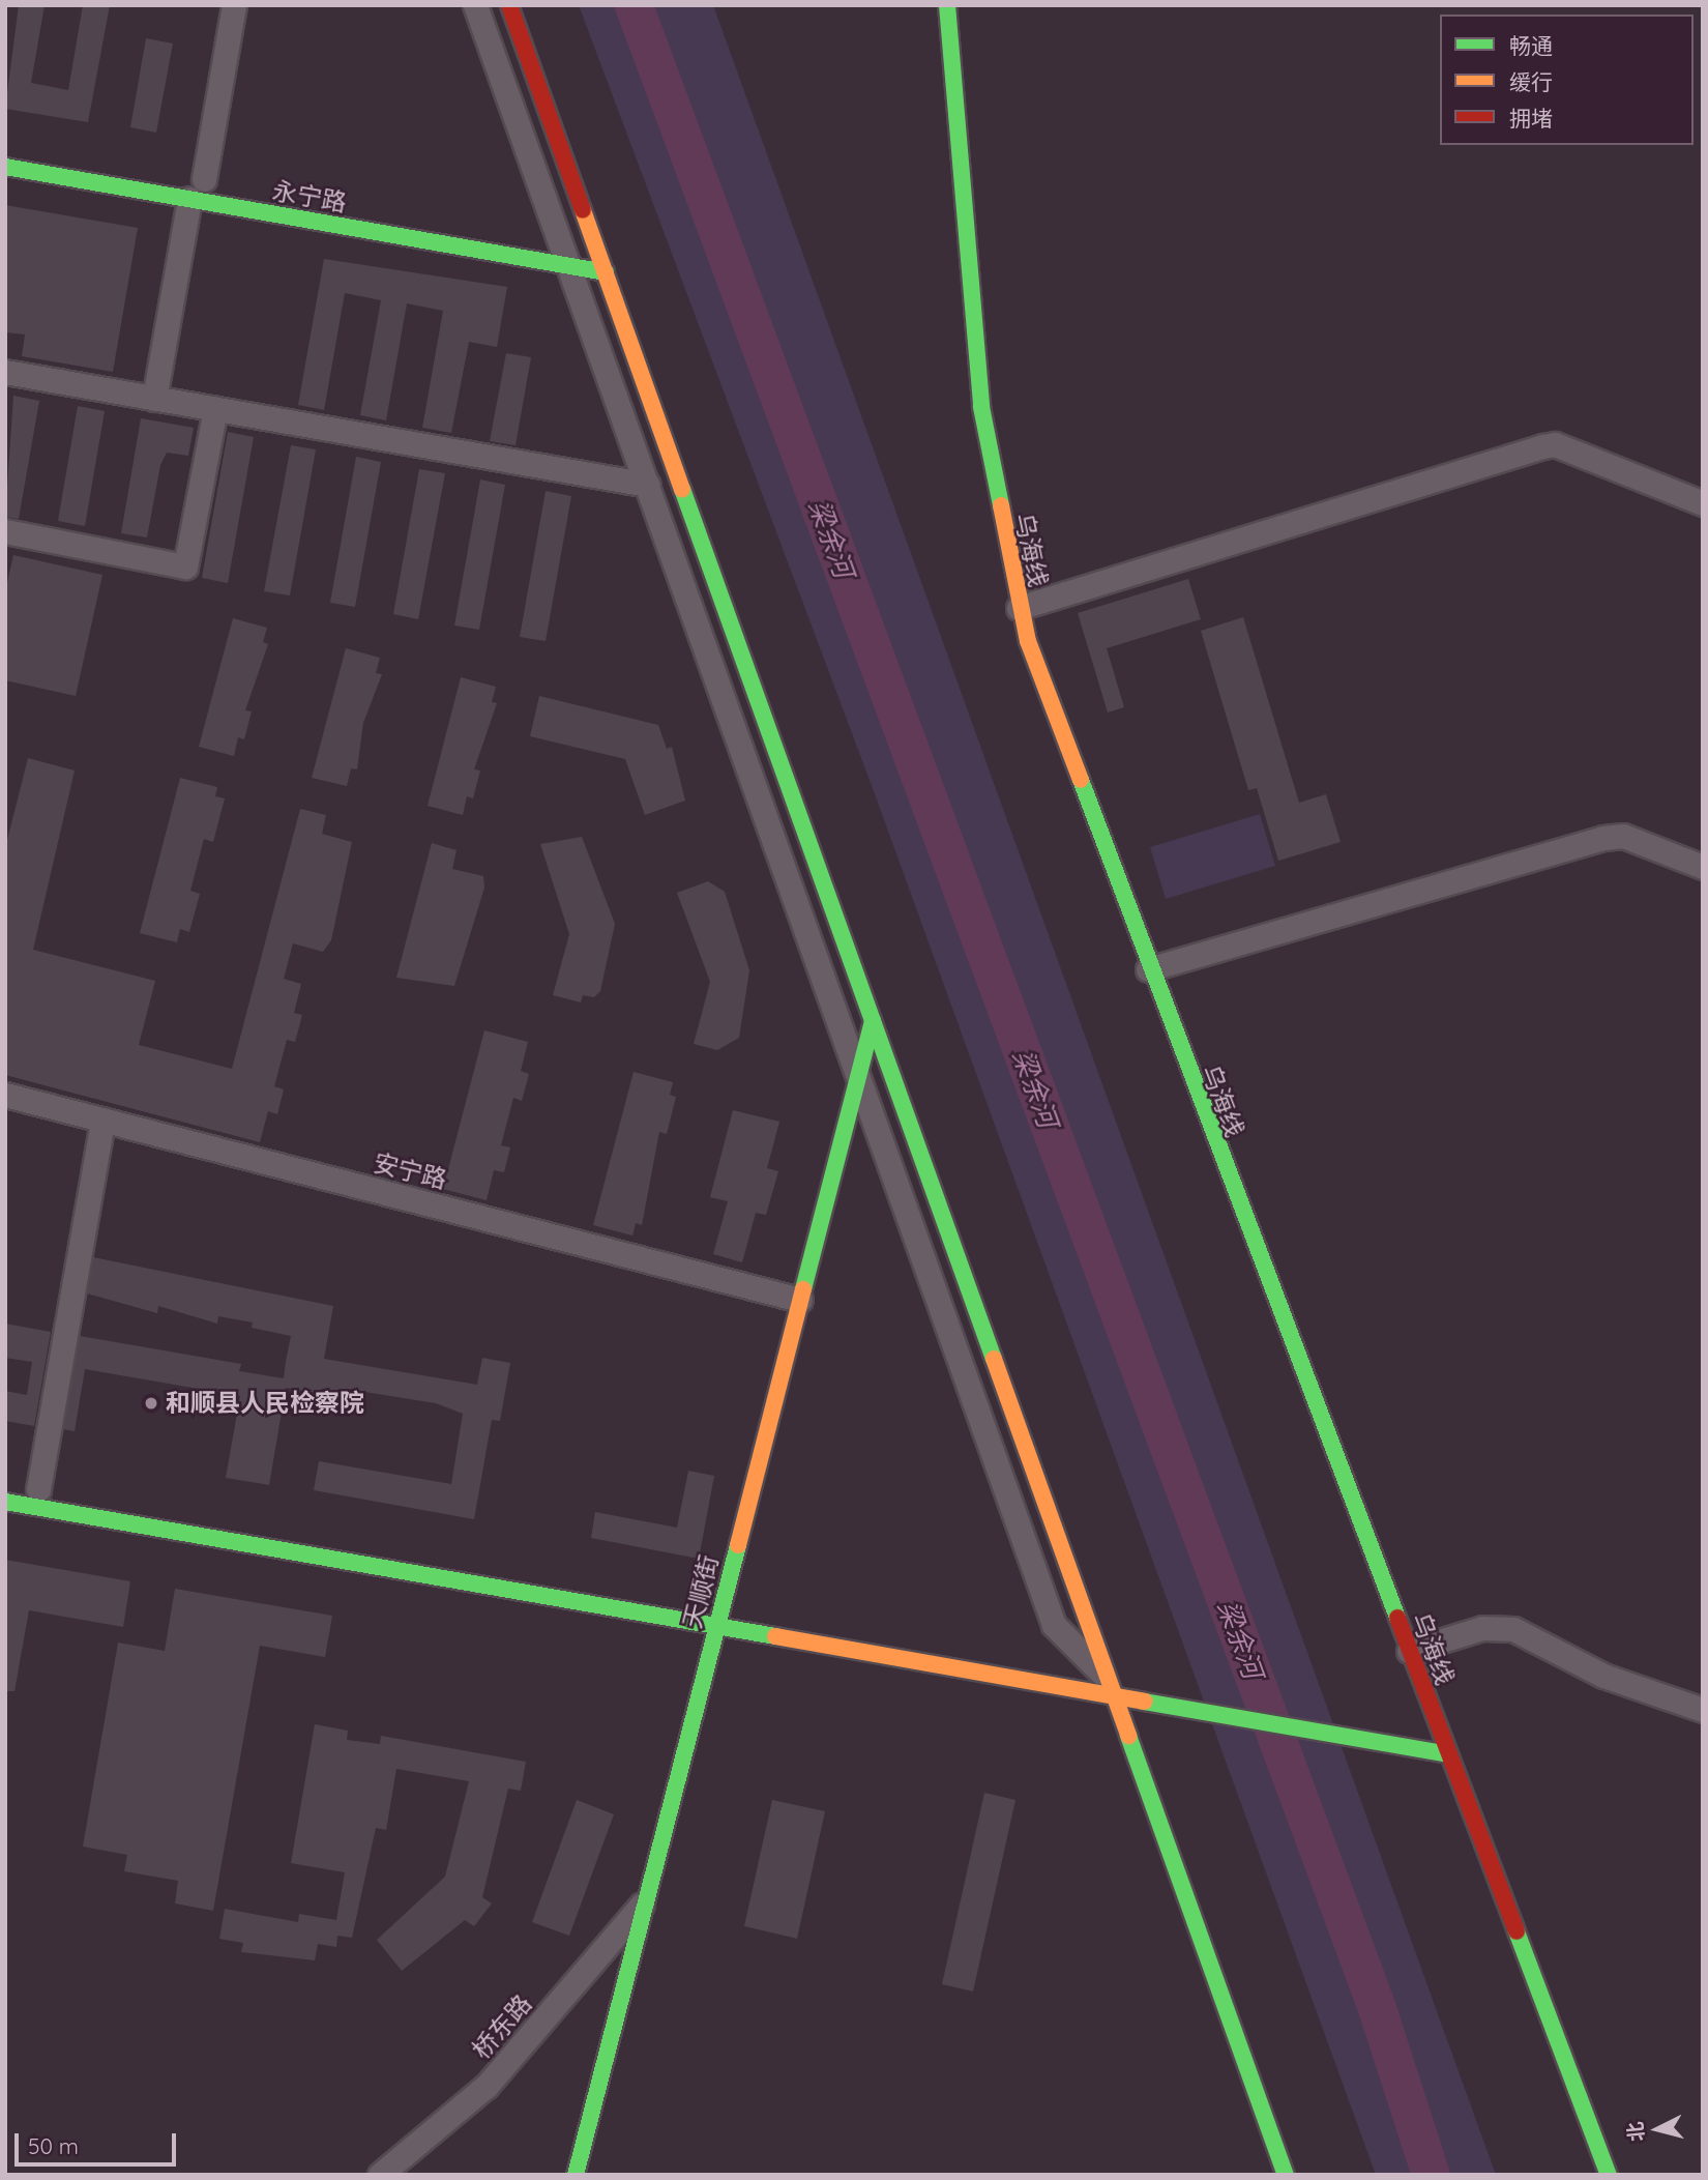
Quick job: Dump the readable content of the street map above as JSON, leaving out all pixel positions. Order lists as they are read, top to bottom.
{
  "streets": {
    "main road": ["永宁路", "乌海线", "天顺街"],
    "street": ["安宁路", "桥东路"]
  },
  "crossings": [
    ["安宁路", "天顺街"],
    ["天顺街", "桥东路"]
  ],
  "water": ["梁余河"],
  "places": ["和顺县人民检察院"],
  "legend": ["畅通", "缓行", "拥堵"],
  "scale_bar": "50 m",
  "north": "left"
}
